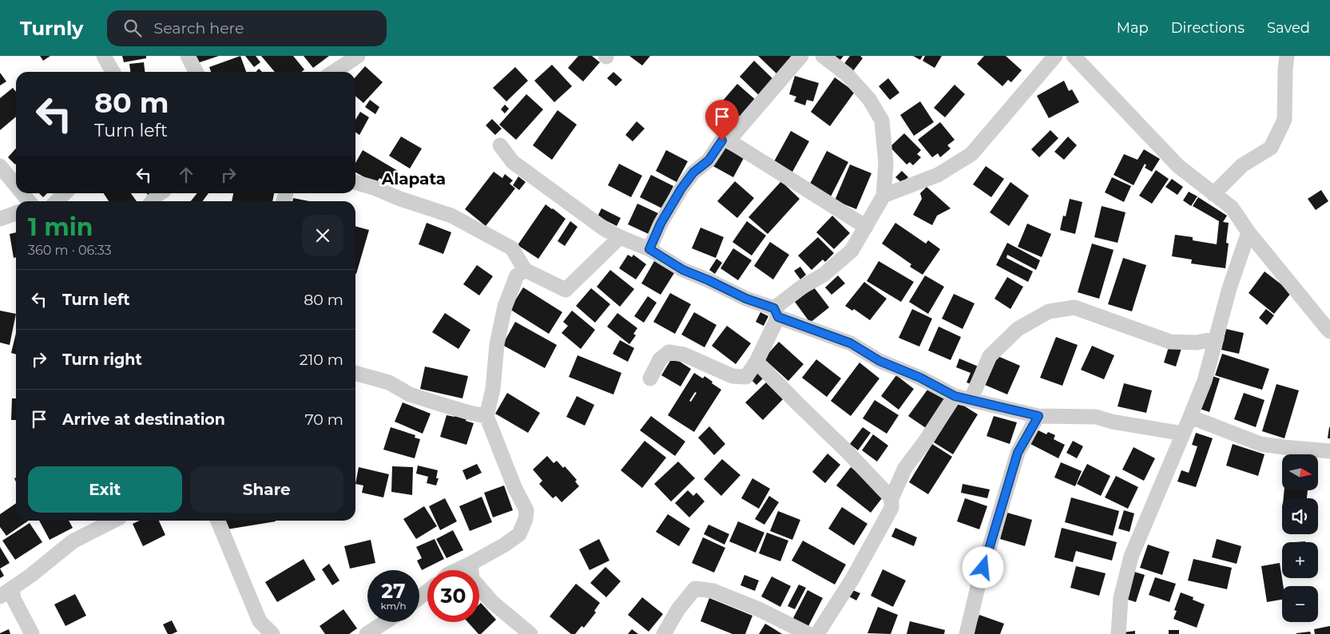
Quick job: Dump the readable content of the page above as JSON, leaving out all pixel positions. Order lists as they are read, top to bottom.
{
  "districts": ["Alapata"],
  "north": "right",
  "page": {
    "header": "Turnly",
    "search": "Search here",
    "nav": ["Map", "Directions", "Saved"],
    "turn": ["80 m", "Turn left"],
    "heading": ["1 min", "360 m · 06:33"],
    "list": [
      {
        "name": "Turn left",
        "value": "80 m"
      },
      {
        "name": "Turn right",
        "value": "210 m"
      },
      {
        "name": "Arrive at destination",
        "value": "70 m"
      }
    ],
    "map_buttons": ["+", "−"],
    "buttons": ["Exit", "Share"],
    "speed": "27 km/h",
    "limit": "30"
  }
}
